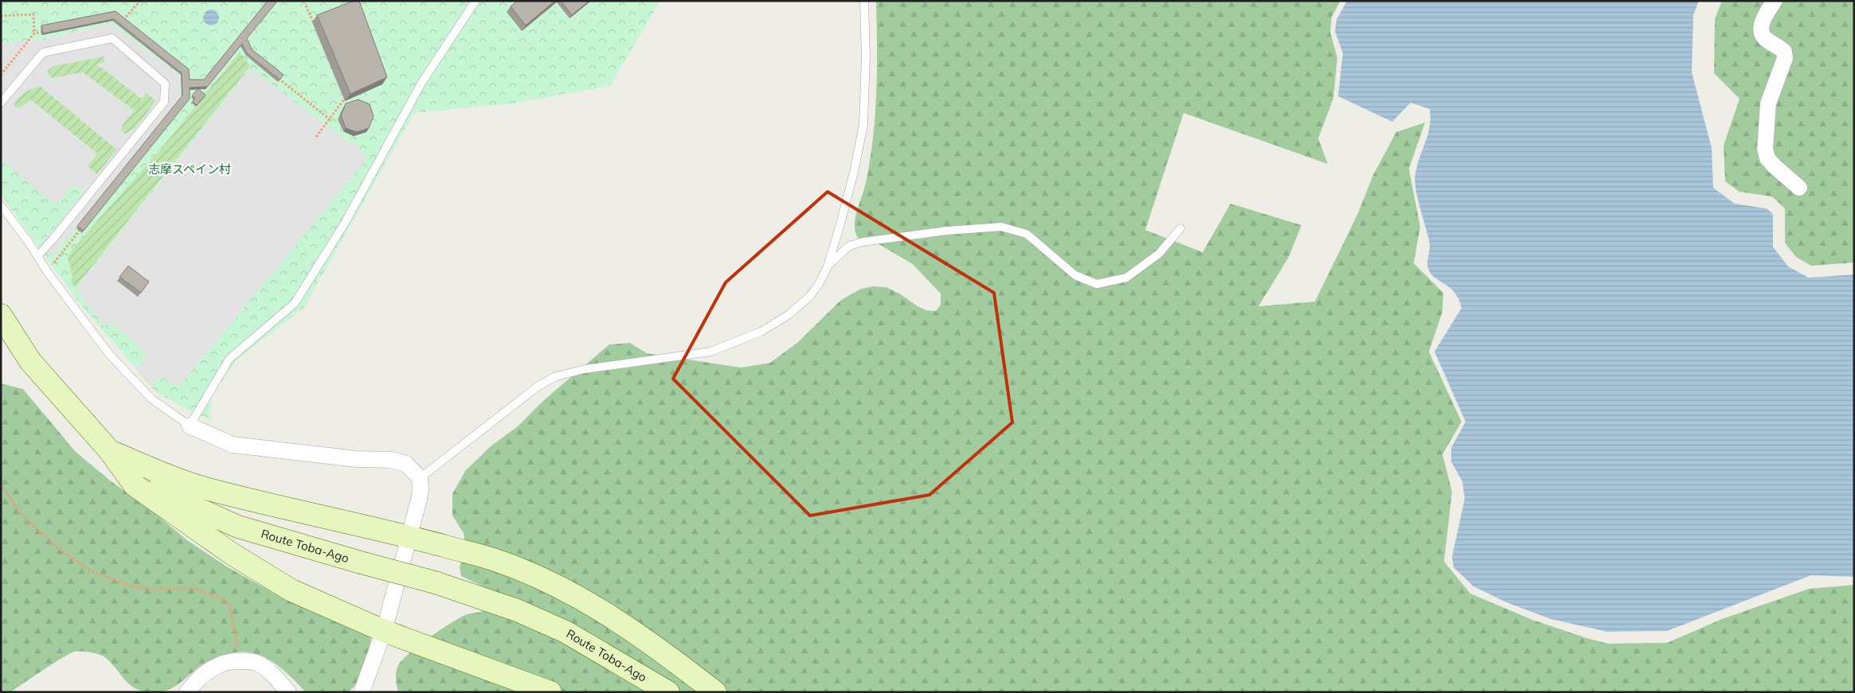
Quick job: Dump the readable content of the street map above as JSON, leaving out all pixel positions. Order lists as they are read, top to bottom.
{
  "streets": {
    "main road": ["Route Toba-Ago"]
  },
  "parks": ["志摩スペイン村"]
}
